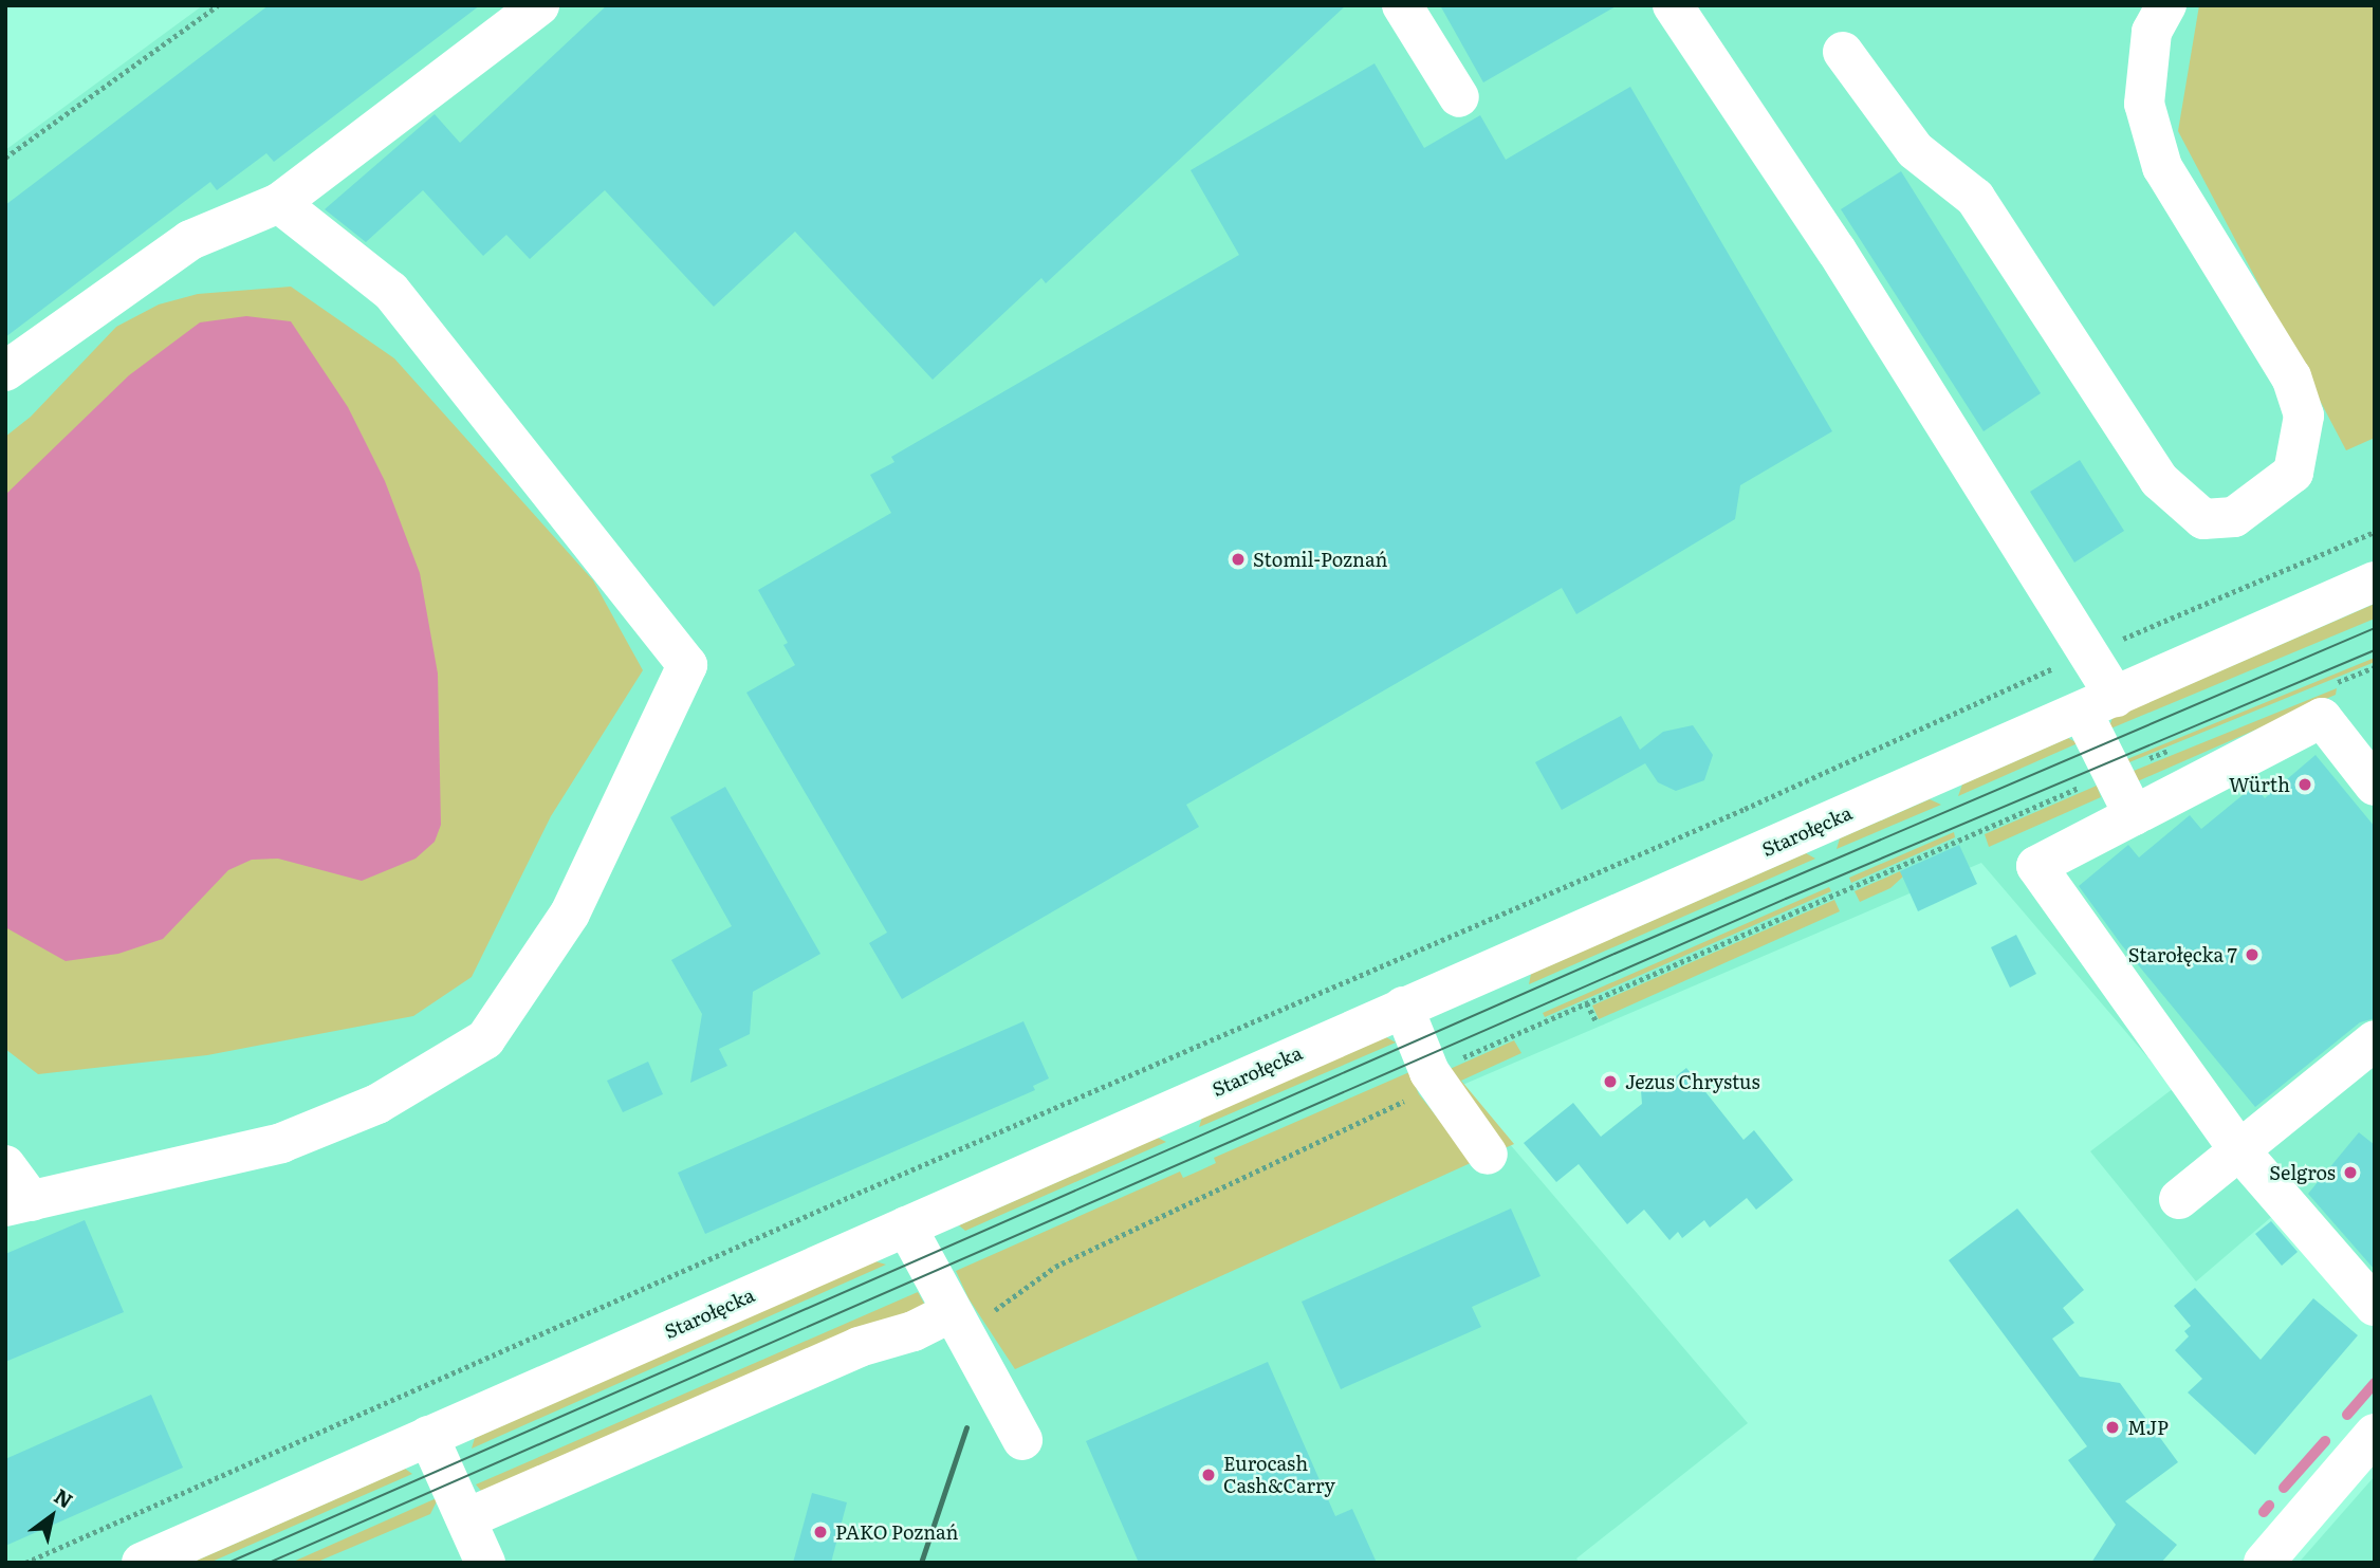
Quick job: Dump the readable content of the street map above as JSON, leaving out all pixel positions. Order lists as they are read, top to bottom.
{
  "streets": {
    "street": ["Starołęcka"]
  },
  "places": [
    "Stomil-Poznań",
    "Würth",
    "Starołęcka 7",
    "Jezus Chrystus",
    "Selgros",
    "MJP",
    "Eurocash Cash&Carry",
    "PAKO Poznań"
  ],
  "north": "top right"
}
